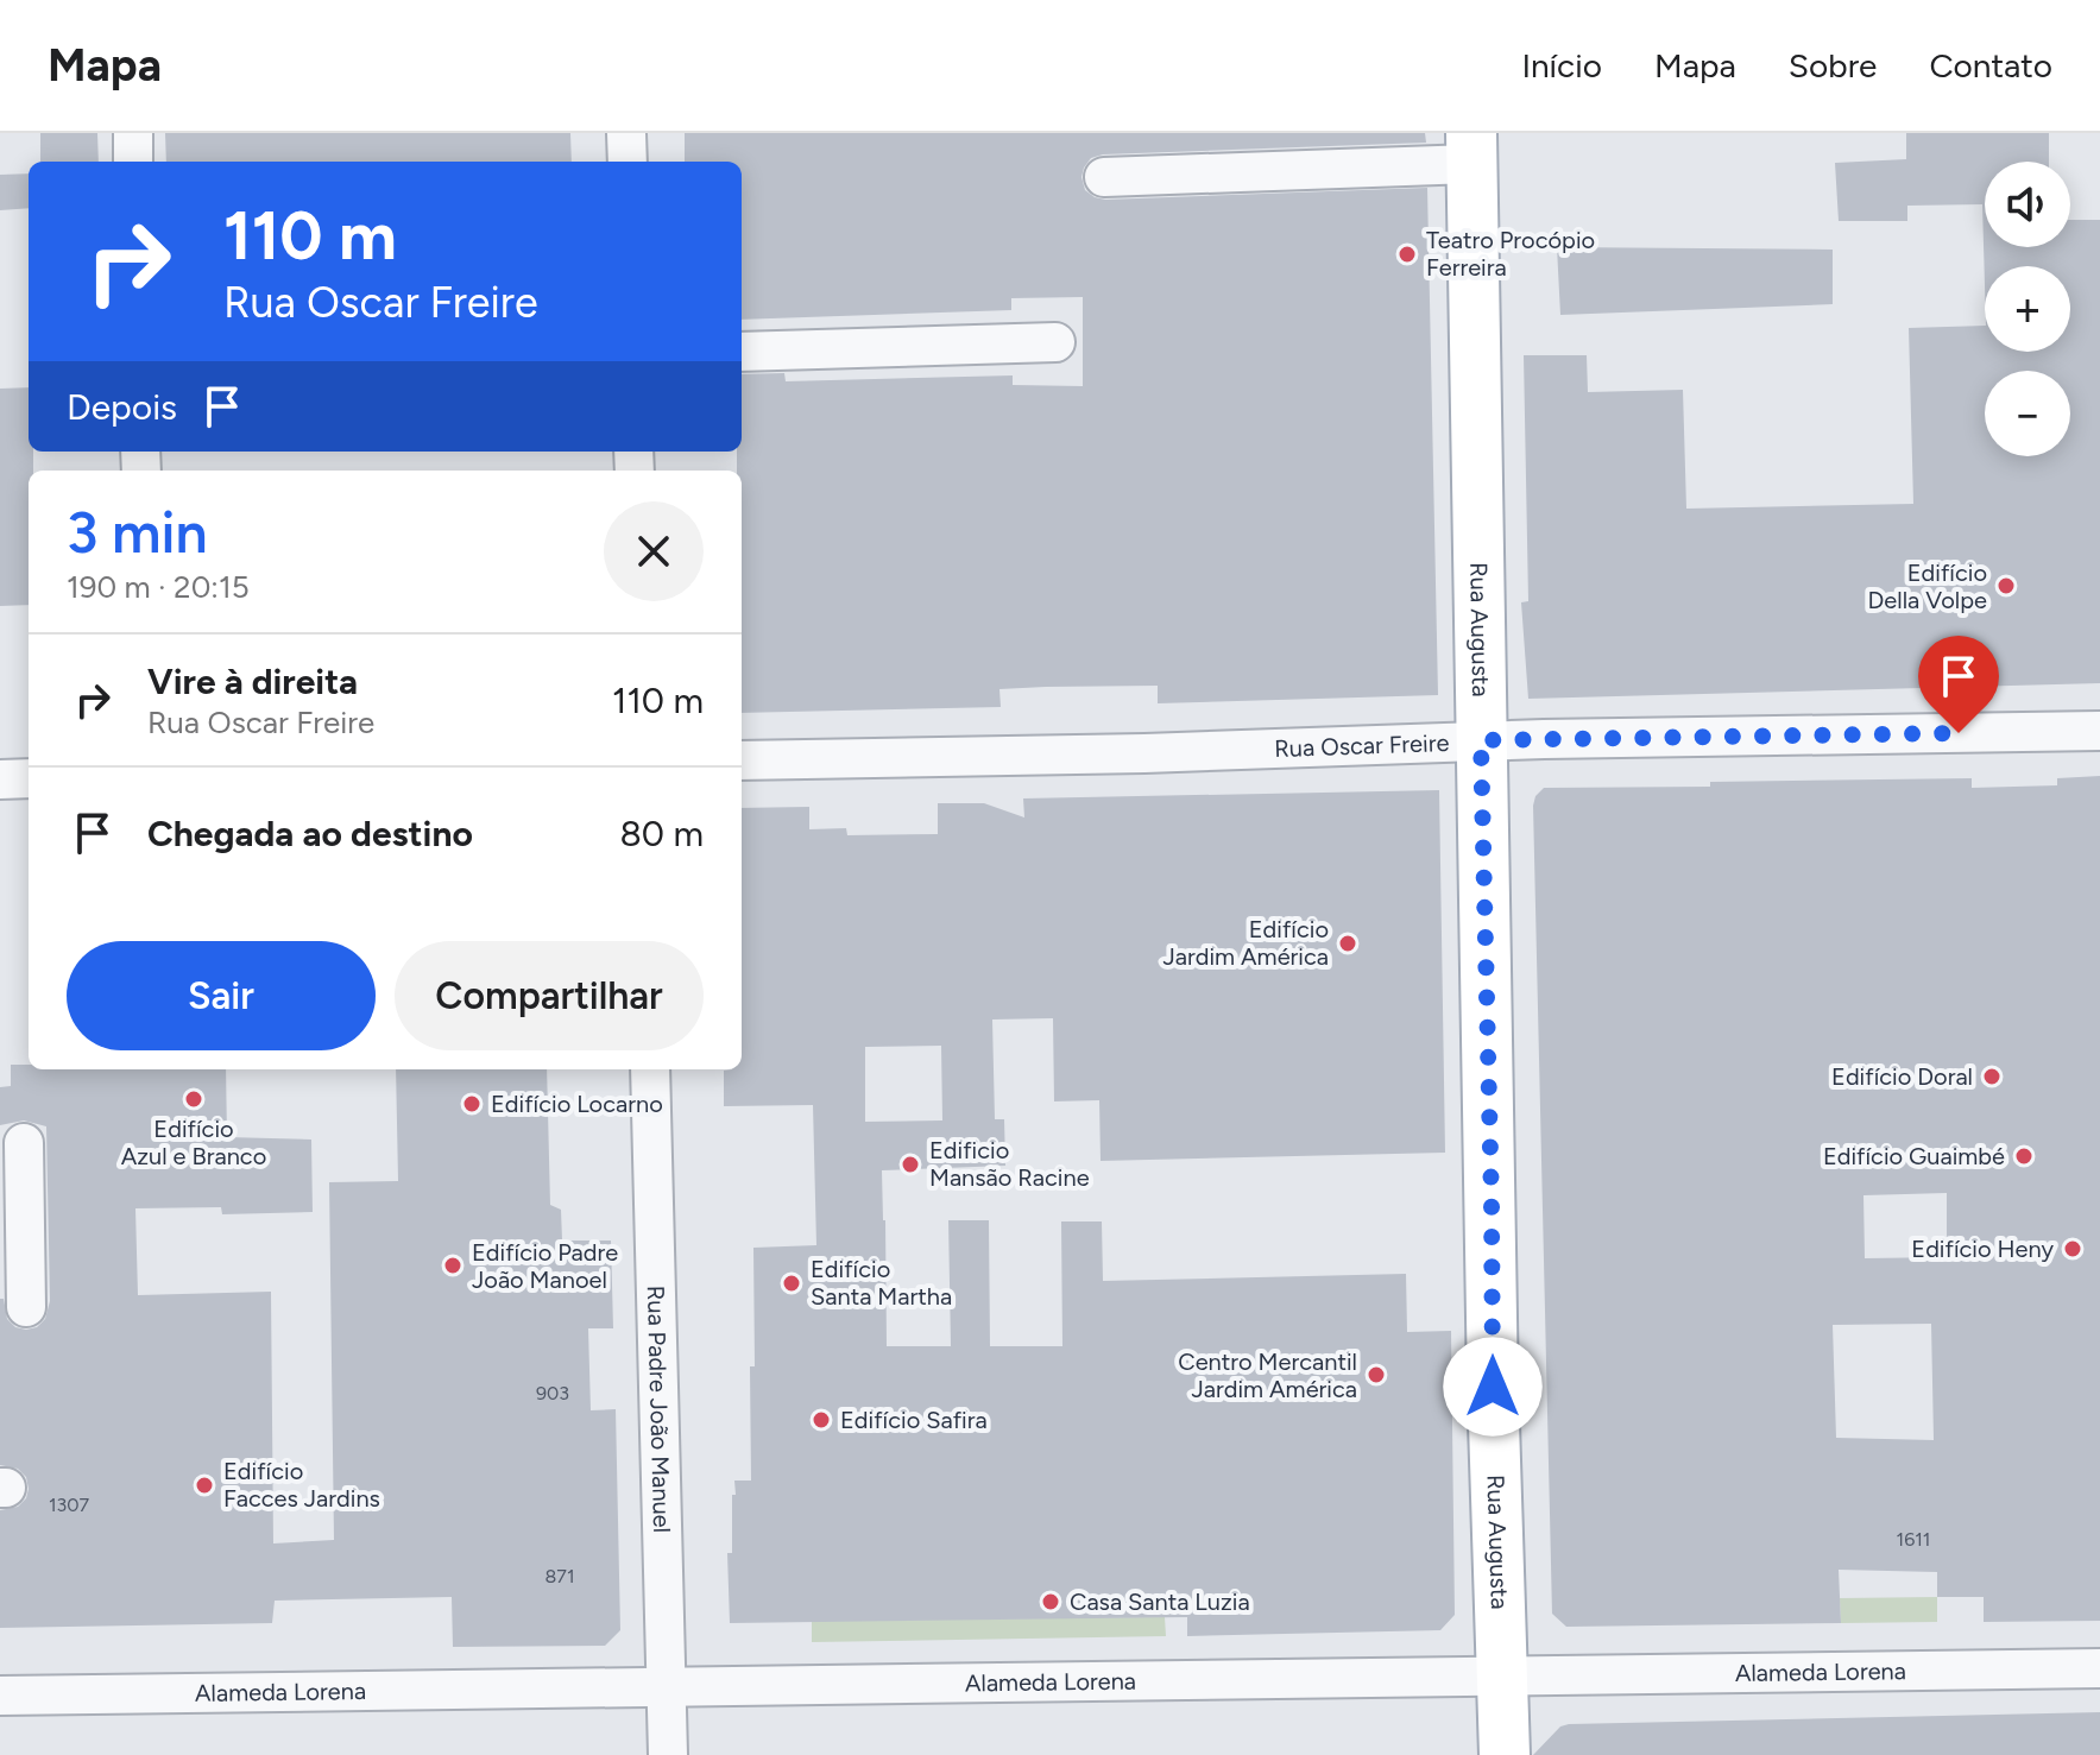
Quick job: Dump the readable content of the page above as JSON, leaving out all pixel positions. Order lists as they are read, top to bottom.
{
  "streets": {
    "main road": ["Rua Augusta"],
    "street": ["Rua Oscar Freire", "Rua Padre João Manuel", "Alameda Lorena"]
  },
  "crossings": [
    ["Rua Augusta", "Rua Oscar Freire"],
    ["Rua Augusta", "Alameda Lorena"],
    ["Rua Padre João Manuel", "Alameda Lorena"]
  ],
  "places": [
    "Teatro Procópio Ferreira",
    "Edifício Della Volpe",
    "Edifício Jardim América",
    "Edifício Doral",
    "Edifício Azul e Branco",
    "Edifício Locarno",
    "Edifício Guaimbé",
    "Edificio Mansão Racine",
    "Edifício Heny",
    "Edifício Padre João Manoel",
    "Edifício Santa Martha",
    "Centro Mercantil Jardim América",
    "Edifício Safira",
    "Edifício Facces Jardins",
    "Casa Santa Luzia"
  ],
  "house_numbers": [
    "903",
    "1307",
    "1611",
    "871"
  ],
  "page": {
    "header": "Mapa",
    "nav": [
      "Início",
      "Mapa",
      "Sobre",
      "Contato"
    ],
    "map_buttons": ["+", "−"],
    "turn": ["110 m", "Rua Oscar Freire"],
    "then": "Depois",
    "heading": ["3 min", "190 m · 20:15"],
    "list": [
      {
        "name": "Vire à direita",
        "note": "Rua Oscar Freire",
        "value": "110 m"
      },
      {
        "name": "Chegada ao destino",
        "value": "80 m"
      }
    ],
    "buttons": ["Sair", "Compartilhar"]
  }
}
